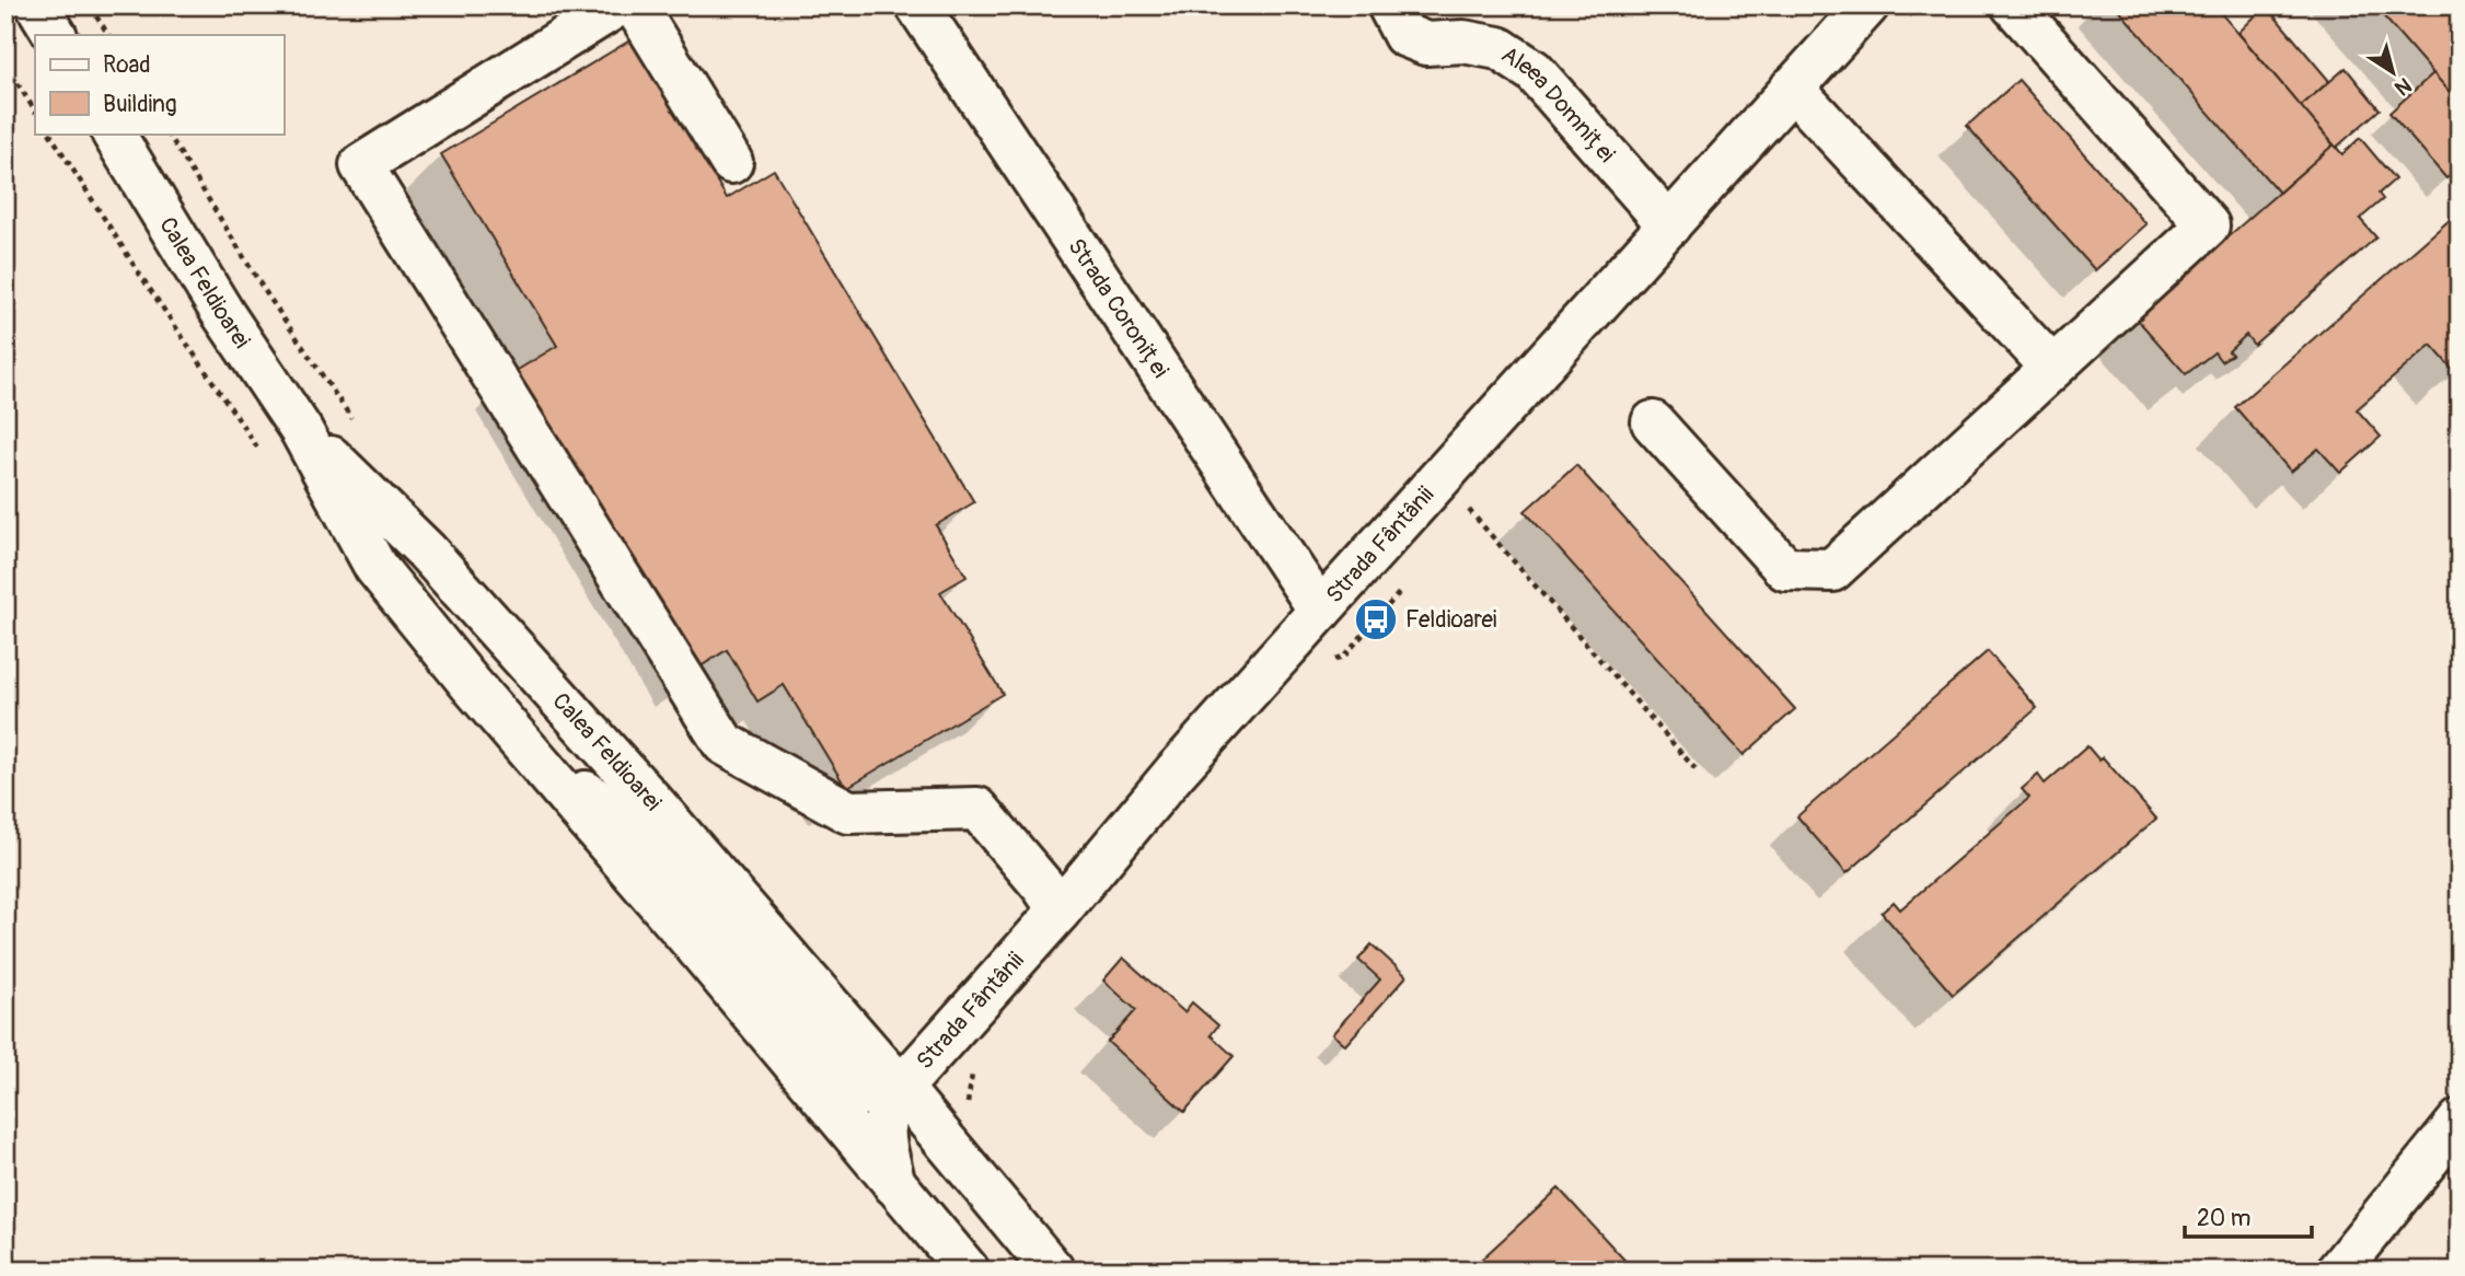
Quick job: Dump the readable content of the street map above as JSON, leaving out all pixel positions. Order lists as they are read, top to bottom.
{
  "streets": {
    "main road": [
      "Aleea Domniței",
      "Calea Feldioarei",
      "Strada Coroniței",
      "Strada Fântânii"
    ]
  },
  "crossings": [
    ["Aleea Domniței", "Strada Fântânii"],
    ["Calea Feldioarei", "Strada Fântânii"],
    ["Strada Coroniței", "Strada Fântânii"]
  ],
  "places": {
    "bus stop": ["Feldioarei"]
  },
  "legend": ["Road", "Building"],
  "scale_bar": "20 m",
  "north": "bottom right"
}
